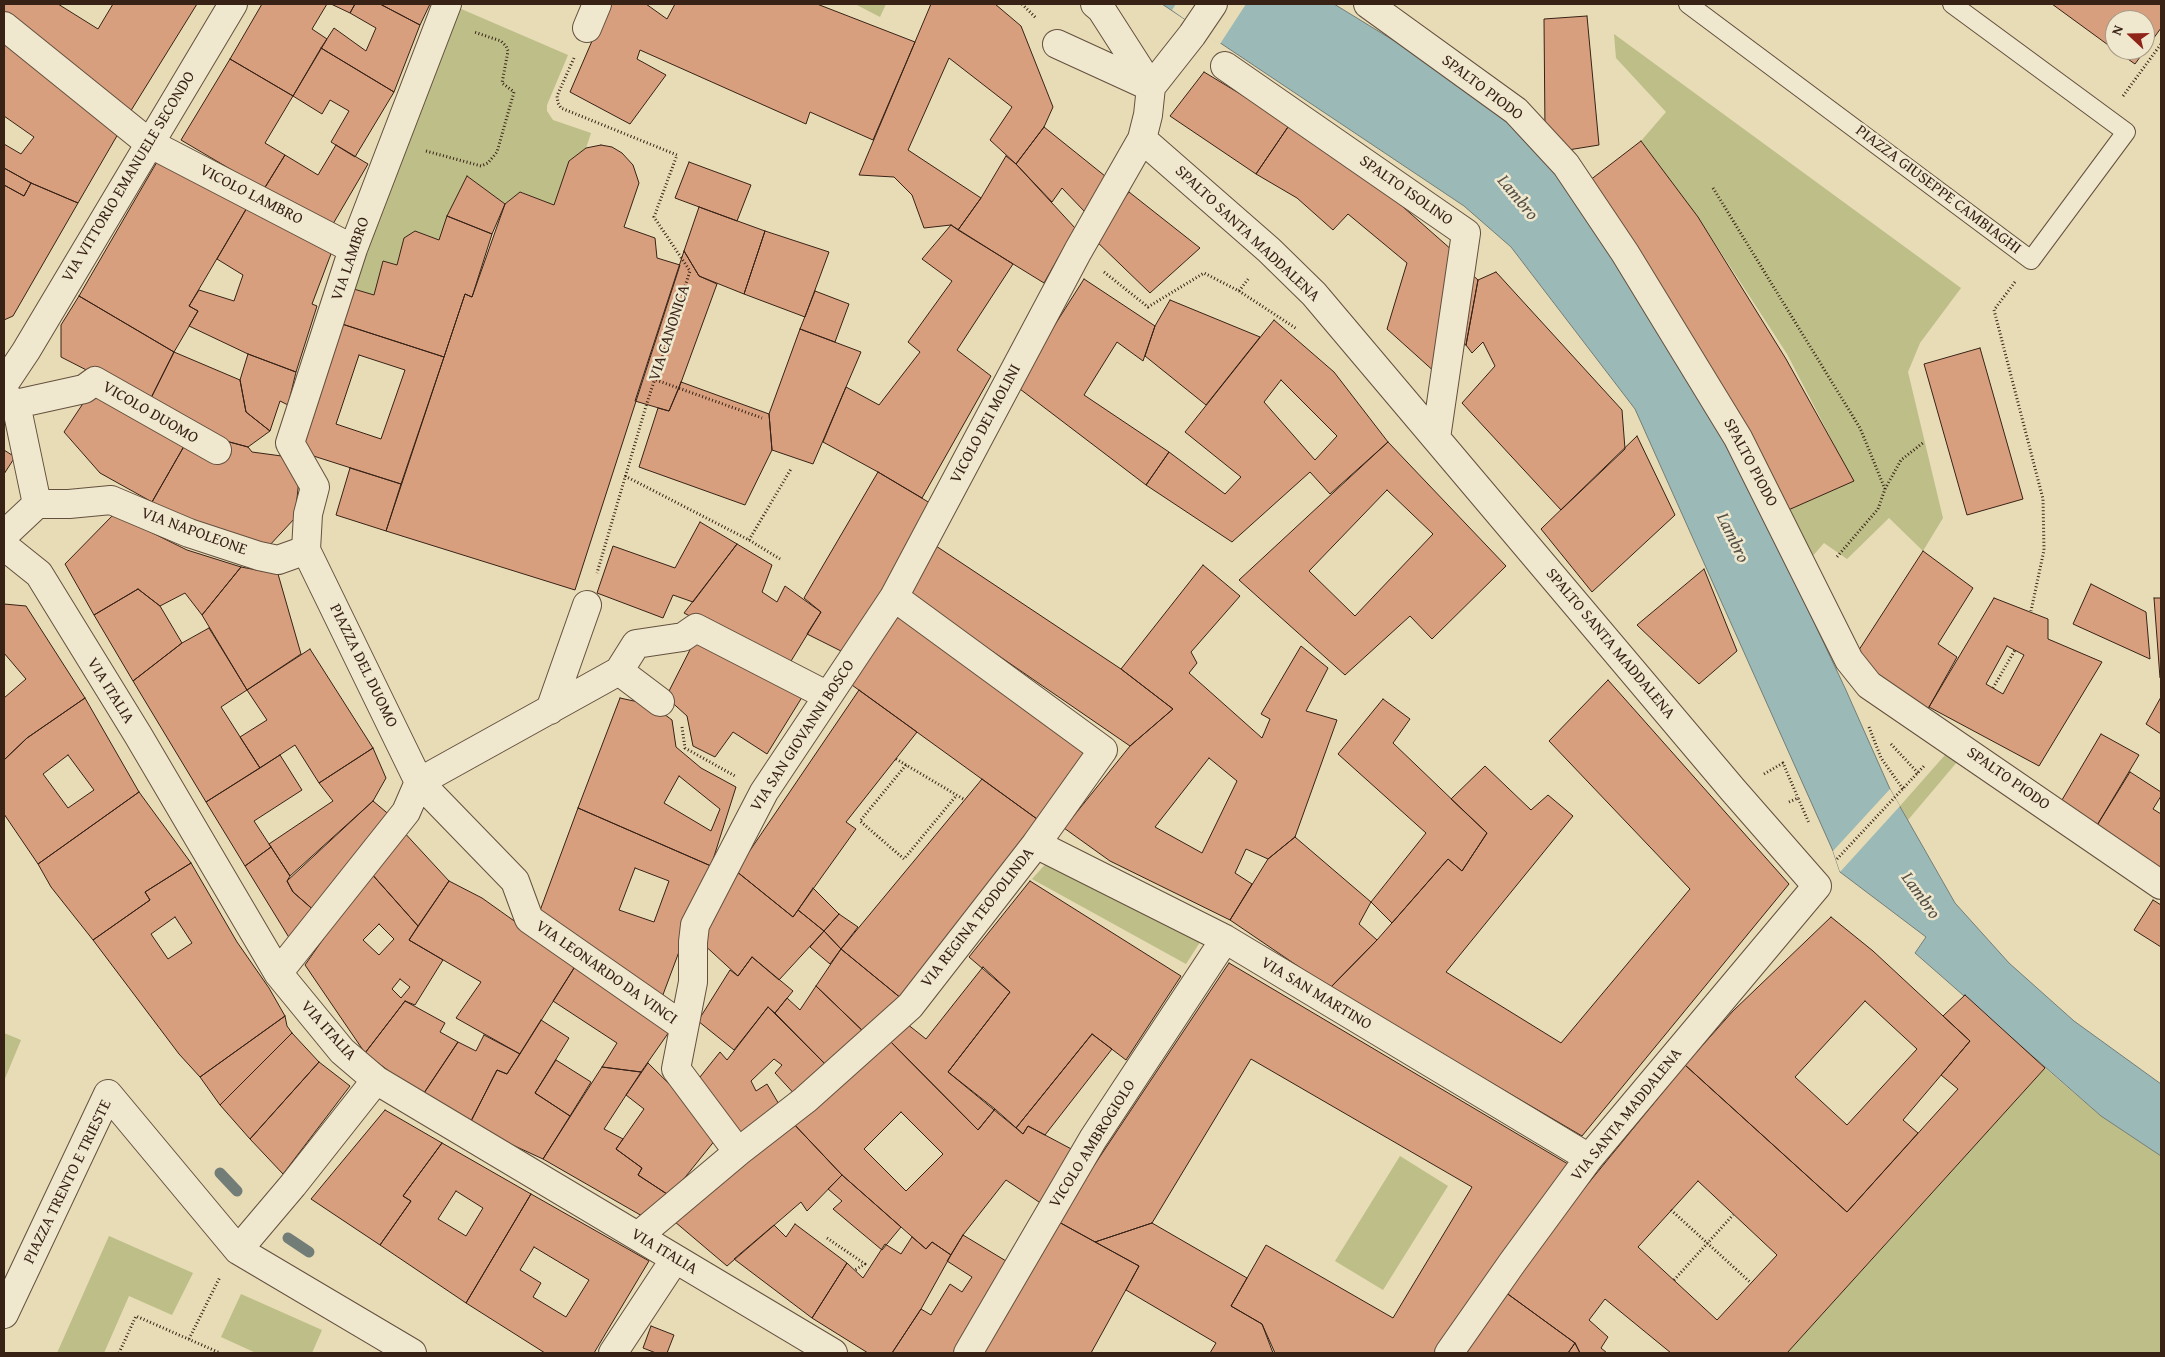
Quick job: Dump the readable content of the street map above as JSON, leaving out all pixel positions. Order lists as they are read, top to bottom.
{
  "streets": {
    "street": [
      "SPALTO PIODO",
      "VIA VITTORIO EMANUELE SECONDO",
      "SPALTO ISOLINO",
      "VICOLO LAMBRO",
      "SPALTO SANTA MADDALENA",
      "VIA LAMBRO",
      "VICOLO DUOMO",
      "VICOLO DEI MOLINI",
      "VIA NAPOLEONE",
      "PIAZZA DEL DUOMO",
      "VIA ITALIA",
      "VIA SAN GIOVANNI BOSCO",
      "VIA REGINA TEODOLINDA",
      "VIA LEONARDO DA VINCI",
      "VIA SAN MARTINO",
      "VIA SANTA MADDALENA",
      "VICOLO AMBROGIOLO",
      "PIAZZA TRENTO E TRIESTE"
    ],
    "lane": ["PIAZZA GIUSEPPE CAMBIAGHI"],
    "path": ["VIA CANONICA"]
  },
  "crossings": [
    ["VIA VITTORIO EMANUELE SECONDO", "VICOLO LAMBRO"],
    ["VIA VITTORIO EMANUELE SECONDO", "VICOLO DUOMO"],
    ["SPALTO ISOLINO", "SPALTO SANTA MADDALENA"],
    ["VICOLO LAMBRO", "VIA LAMBRO"],
    ["SPALTO SANTA MADDALENA", "VICOLO DEI MOLINI"],
    ["SPALTO SANTA MADDALENA", "VIA SANTA MADDALENA"],
    ["VIA LAMBRO", "PIAZZA DEL DUOMO"],
    ["VICOLO DEI MOLINI", "VIA SAN GIOVANNI BOSCO"],
    ["VICOLO DEI MOLINI", "VIA REGINA TEODOLINDA"],
    ["VIA NAPOLEONE", "PIAZZA DEL DUOMO"],
    ["PIAZZA DEL DUOMO", "VIA LEONARDO DA VINCI"],
    ["VIA ITALIA", "VIA REGINA TEODOLINDA"],
    ["VIA SAN GIOVANNI BOSCO", "VIA REGINA TEODOLINDA"],
    ["VIA SAN GIOVANNI BOSCO", "VIA LEONARDO DA VINCI"],
    ["VIA REGINA TEODOLINDA", "VIA SAN MARTINO"],
    ["VIA SAN MARTINO", "VIA SANTA MADDALENA"],
    ["VIA SAN MARTINO", "VICOLO AMBROGIOLO"]
  ],
  "water": ["Lambro"],
  "north": "left"
}
